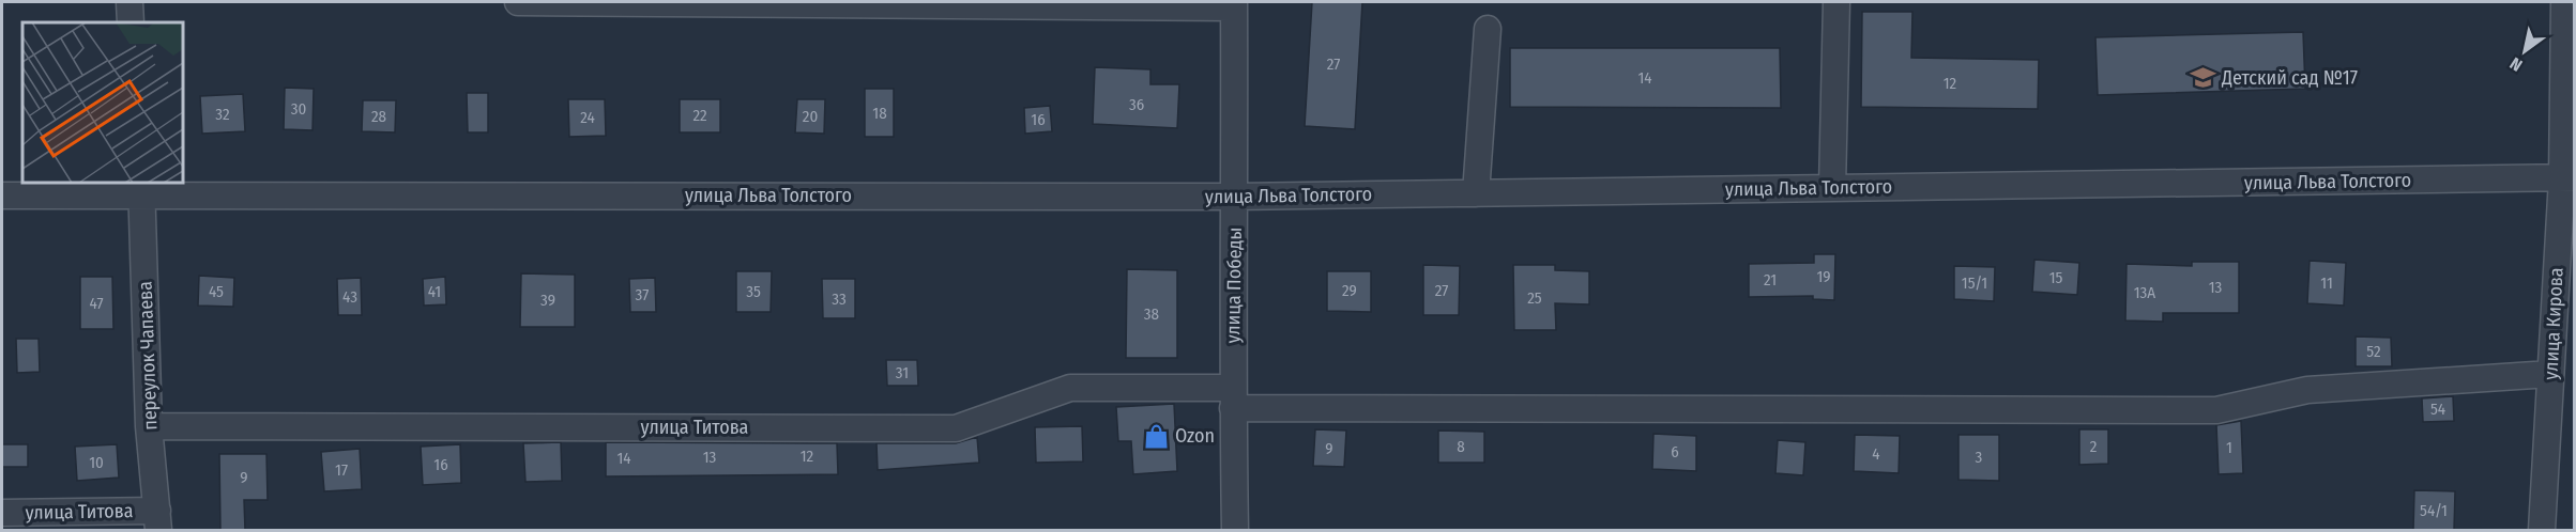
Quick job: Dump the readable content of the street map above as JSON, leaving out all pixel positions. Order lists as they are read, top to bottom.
{
  "streets": {
    "street": [
      "улица Льва Толстого",
      "улица Победы",
      "улица Кирова",
      "переулок Чапаева",
      "улица Титова"
    ]
  },
  "crossings": [
    ["улица Льва Толстого", "улица Победы"],
    ["улица Льва Толстого", "улица Кирова"],
    ["улица Льва Толстого", "переулок Чапаева"],
    ["улица Победы", "улица Титова"],
    ["улица Кирова", "улица Титова"],
    ["переулок Чапаева", "улица Титова"]
  ],
  "places": {
    "school or university": ["Детский сад №17"],
    "shop": ["Ozon"]
  },
  "house_numbers": [
    "27",
    "14",
    "12",
    "36",
    "30",
    "18",
    "32",
    "22",
    "28",
    "20",
    "24",
    "16",
    "19",
    "15",
    "21",
    "15/1",
    "11",
    "13",
    "29",
    "27",
    "45",
    "41",
    "35",
    "13А",
    "37",
    "43",
    "25",
    "33",
    "39",
    "47",
    "38",
    "52",
    "31",
    "54",
    "8",
    "2",
    "1",
    "9",
    "6",
    "4",
    "12",
    "13",
    "3",
    "14",
    "10",
    "16",
    "17",
    "9",
    "54/1"
  ],
  "north": "bottom left"
}
